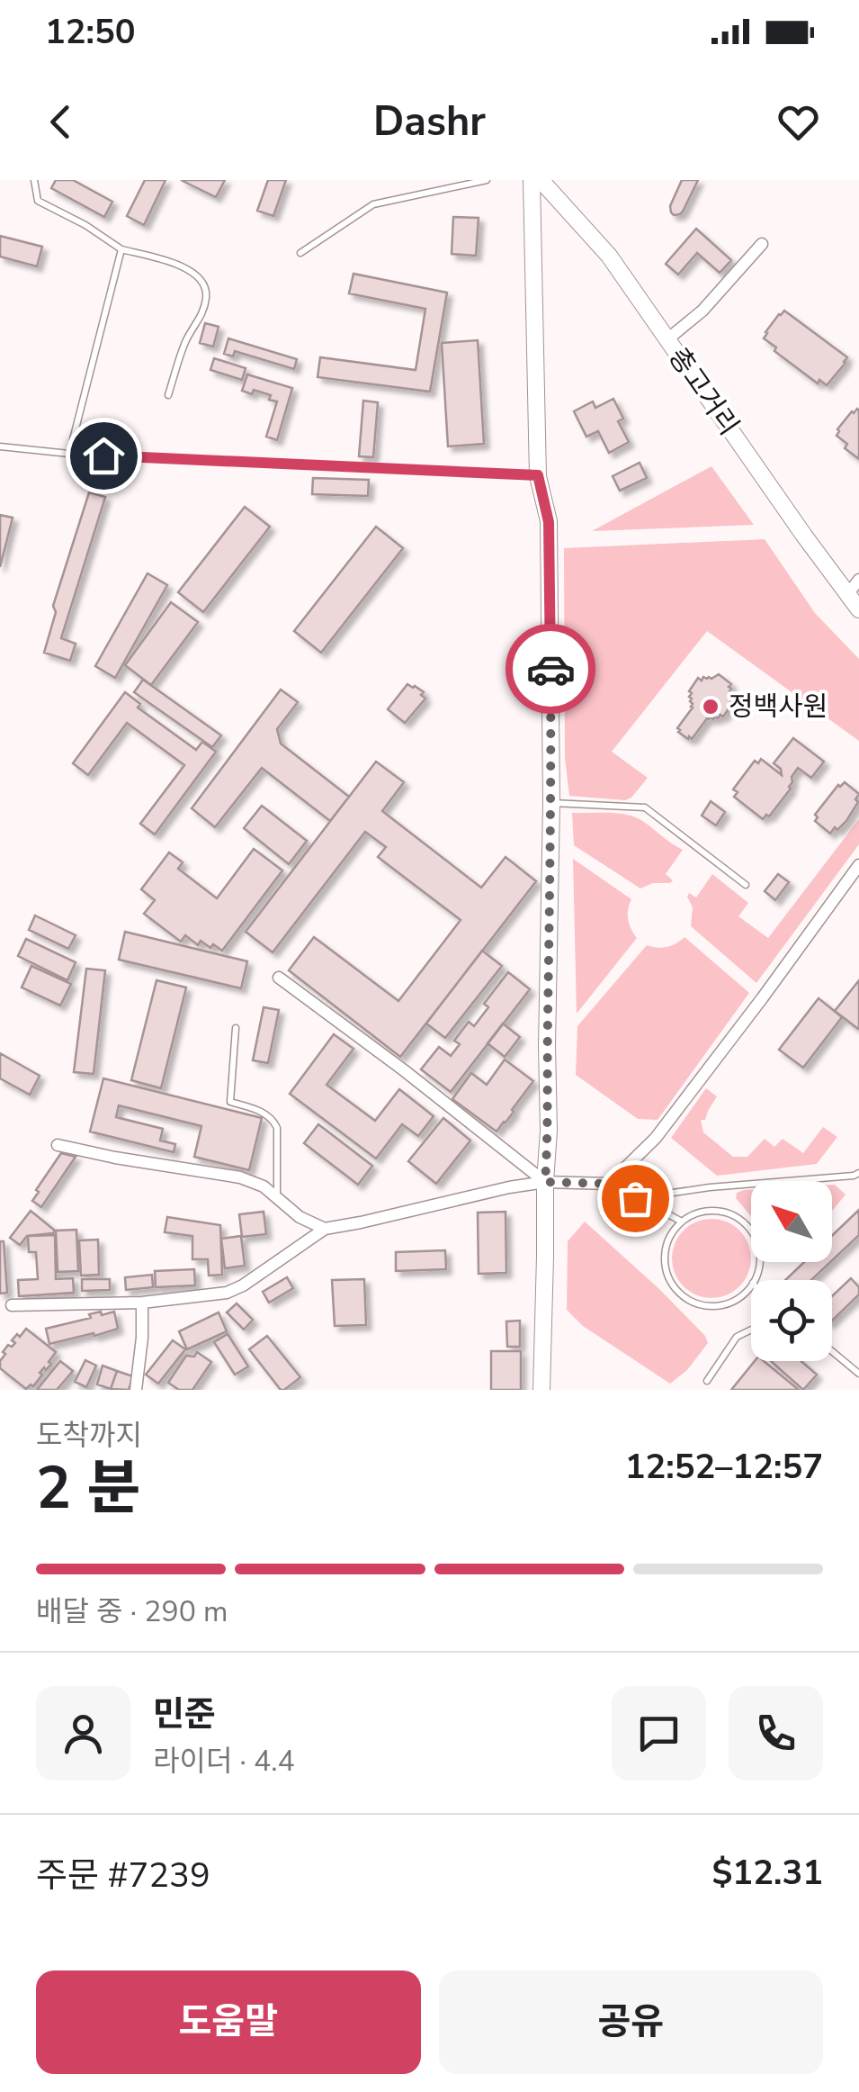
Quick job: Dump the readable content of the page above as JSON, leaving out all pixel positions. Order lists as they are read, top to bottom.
{
  "streets": {
    "street": ["총고거리"]
  },
  "places": ["정백사원"],
  "north": "top left",
  "page": {
    "status": "12:50",
    "header": "Dashr",
    "heading": ["2 분", "도착까지", "12:52–12:57"],
    "panel": [
      "민준",
      "라이더 · 4.4",
      "주문 #7239",
      "$12.31"
    ],
    "bar": "배달 중 · 290 m",
    "buttons": ["도움말", "공유"]
  }
}
